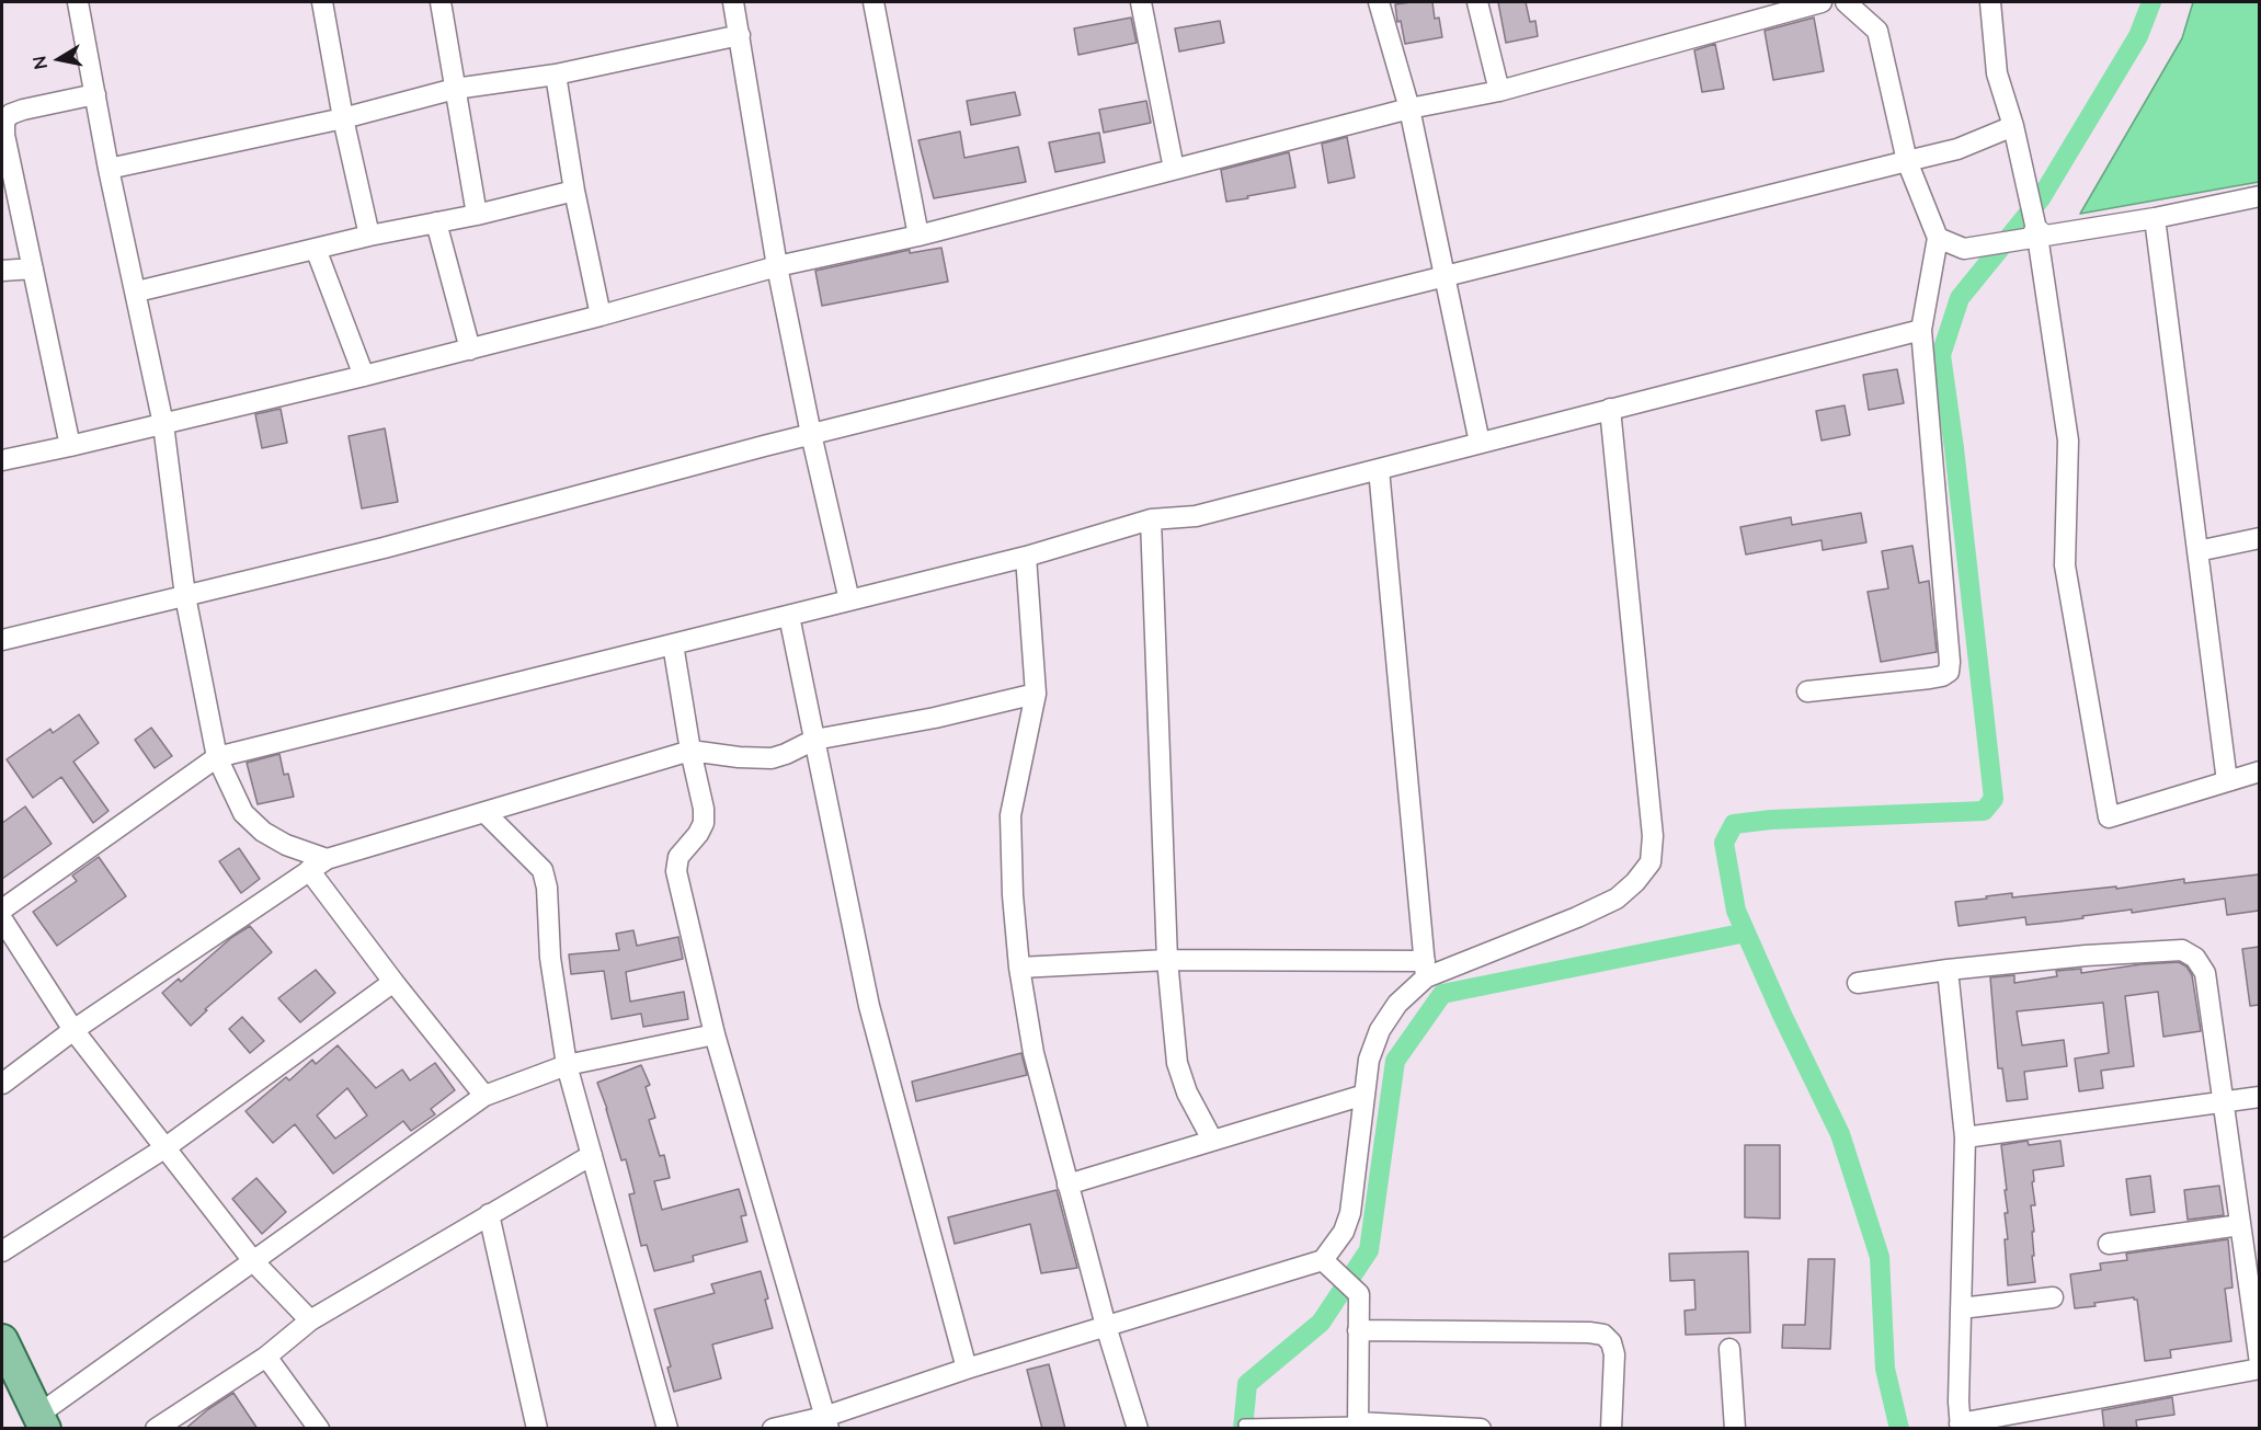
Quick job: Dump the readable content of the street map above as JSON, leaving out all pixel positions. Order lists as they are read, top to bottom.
{
  "north": "left"
}
